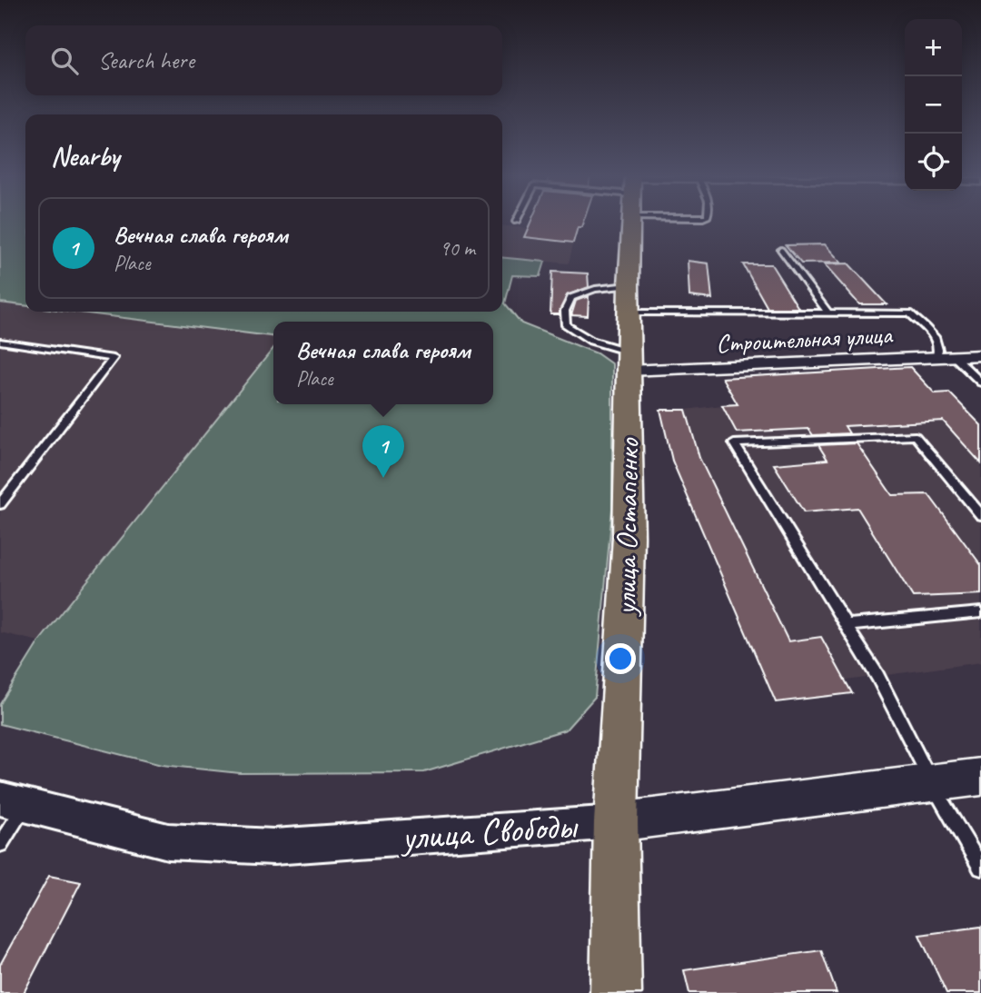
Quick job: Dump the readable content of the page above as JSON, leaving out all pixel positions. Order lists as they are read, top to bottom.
{
  "streets": {
    "main road": ["улица Остапенко", "улица Свободы"],
    "street": ["Строительная улица"]
  },
  "crossings": [
    ["Строительная улица", "улица Остапенко"],
    ["улица Остапенко", "улица Свободы"]
  ],
  "page": {
    "map_buttons": ["+", "−"],
    "search": "Search here",
    "heading": "Nearby",
    "list": [
      {
        "mark": "1",
        "name": "Вечная слава героям",
        "note": "Place",
        "value": "90 m"
      }
    ],
    "popup": ["Вечная слава героям", "Place"],
    "pins": "1"
  }
}
